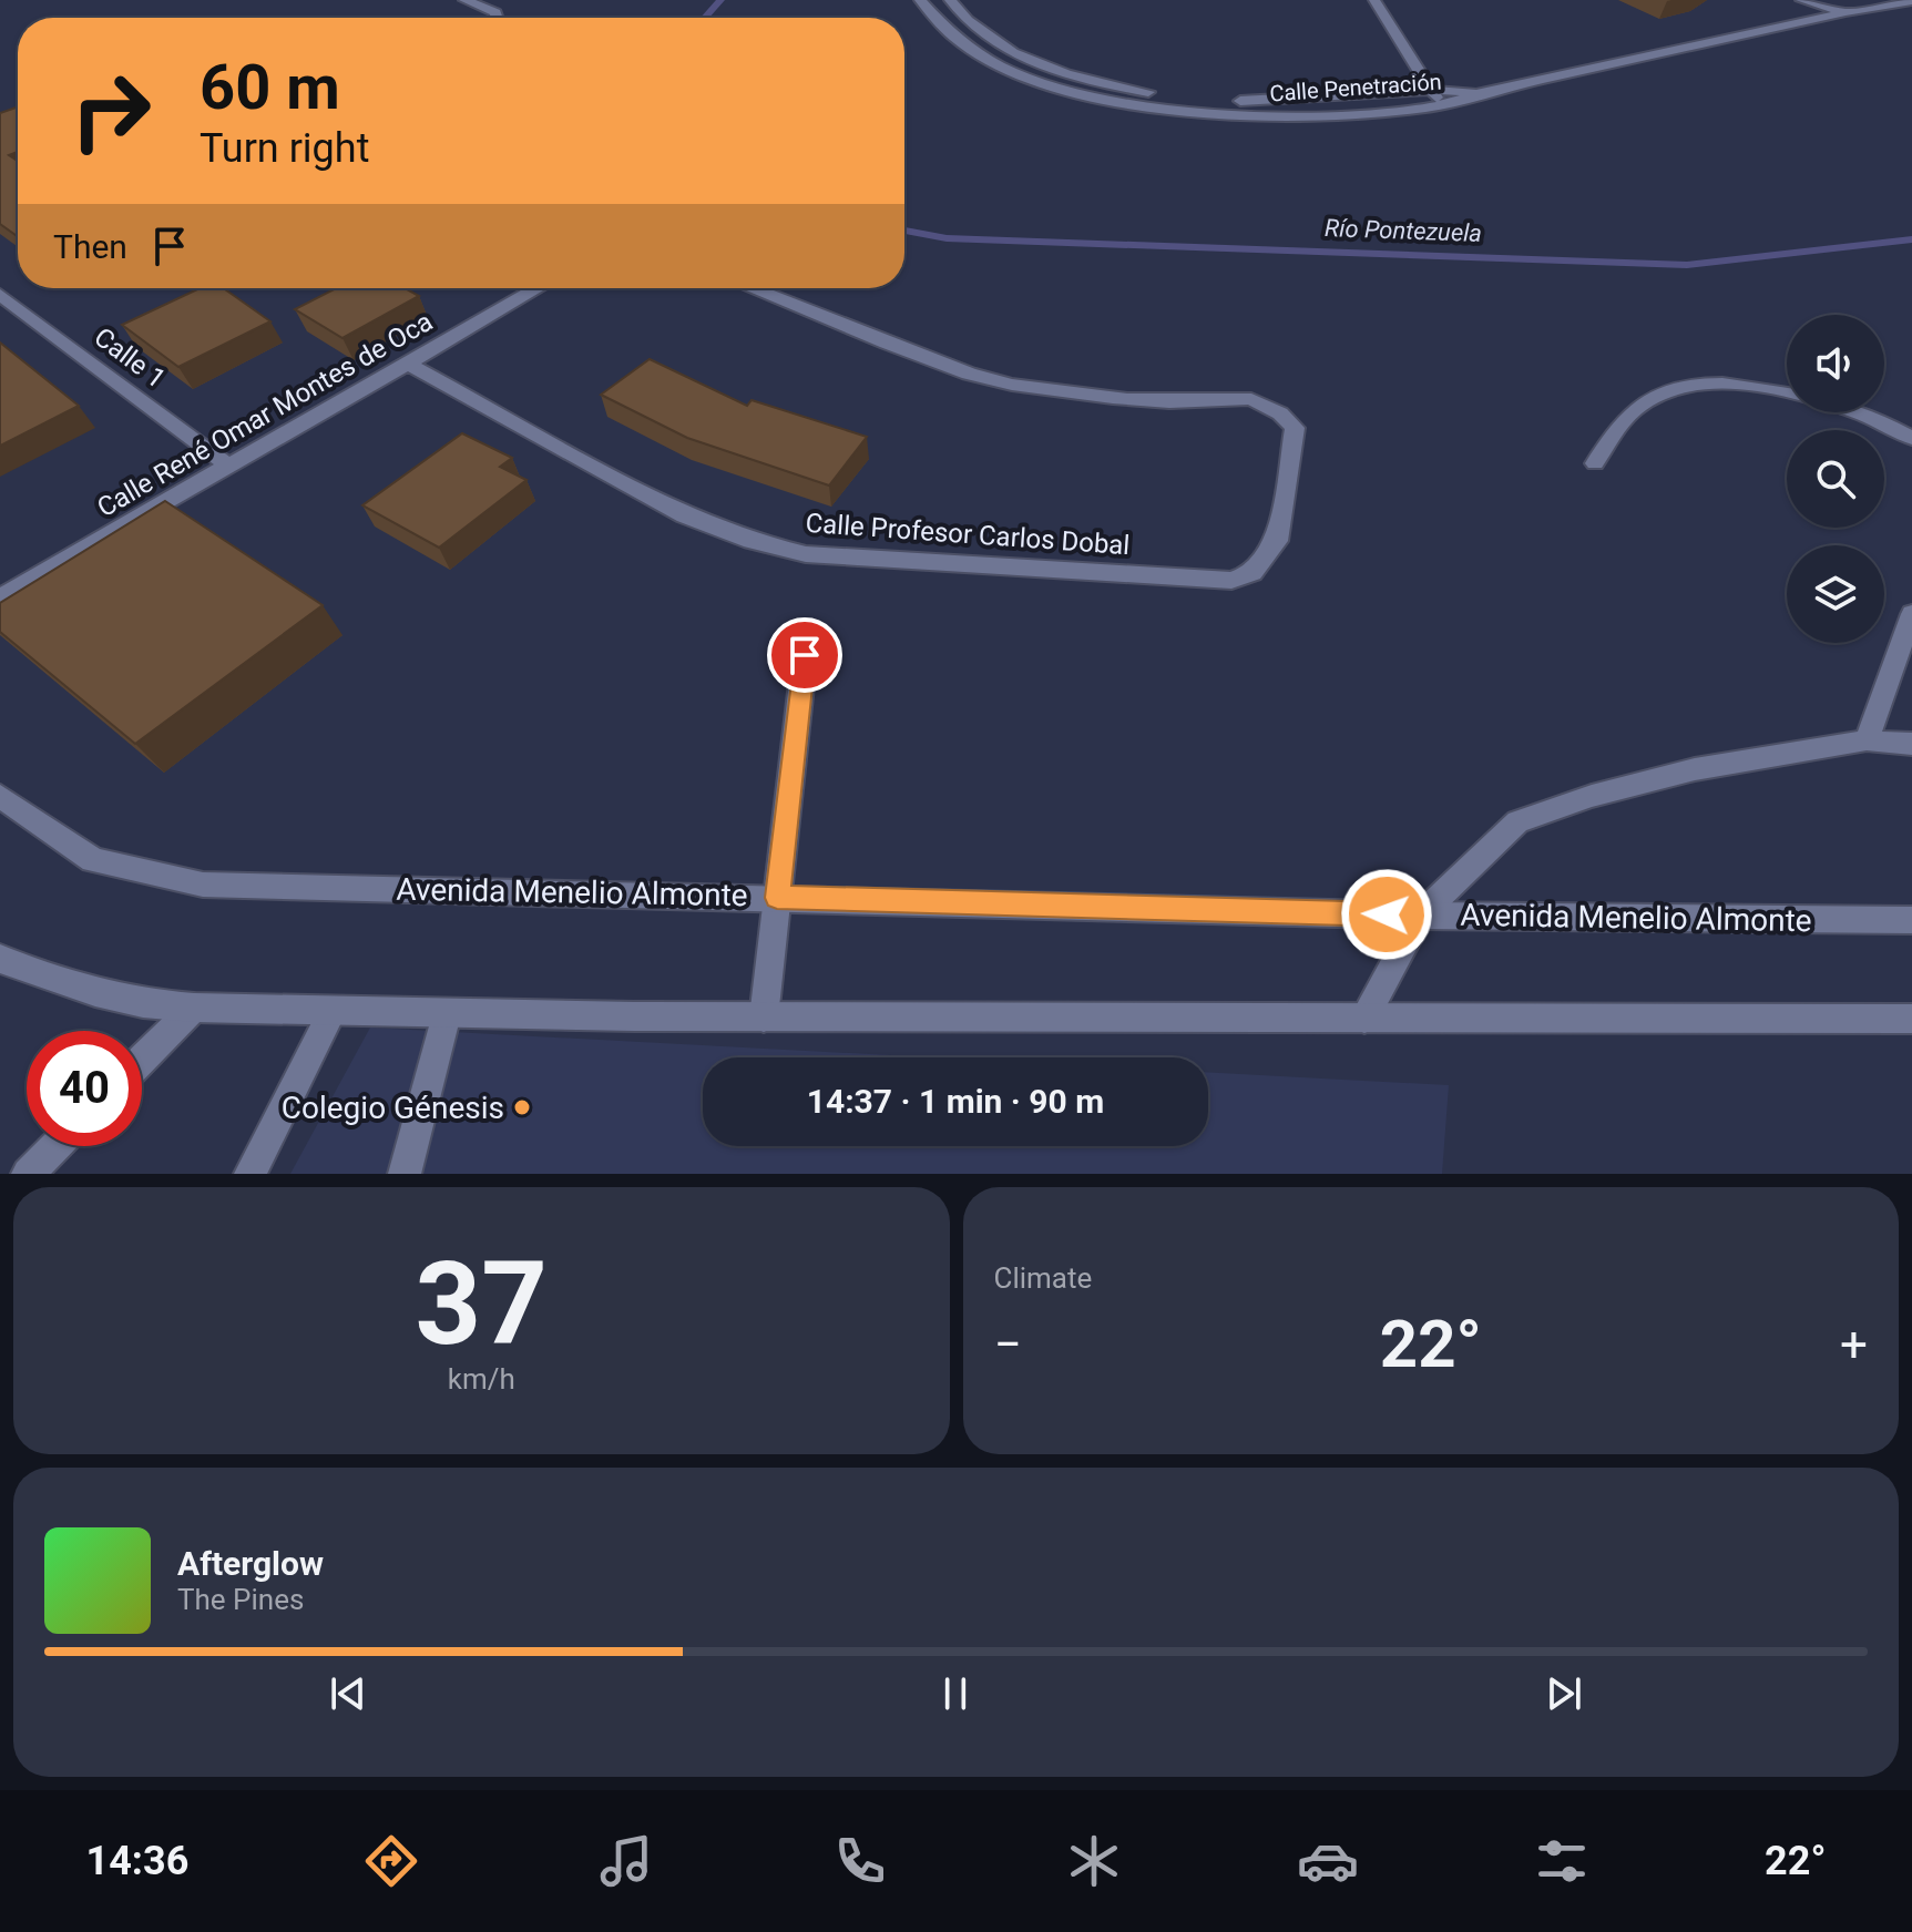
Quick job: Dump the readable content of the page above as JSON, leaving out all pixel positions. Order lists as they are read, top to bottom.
{
  "streets": {
    "street": [
      "Calle Penetración",
      "Calle 1",
      "Calle René Omar Montes de Oca",
      "Calle Profesor Carlos Dobal",
      "Avenida Menelio Almonte"
    ]
  },
  "crossings": [
    ["Calle 1", "Calle René Omar Montes de Oca"],
    ["Calle René Omar Montes de Oca", "Calle Profesor Carlos Dobal"]
  ],
  "water": ["Río Pontezuela"],
  "places": ["Colegio Génesis"],
  "page": {
    "turn": ["60 m", "Turn right"],
    "then": "Then",
    "limit": "40",
    "trip": "14:37 · 1 min · 90 m",
    "tile": [
      ["37", "km/h"],
      "Climate"
    ],
    "heat": ["−", "22°", "+"],
    "song": ["Afterglow", "The Pines"],
    "tabs": ["14:36", "22°"]
  }
}
